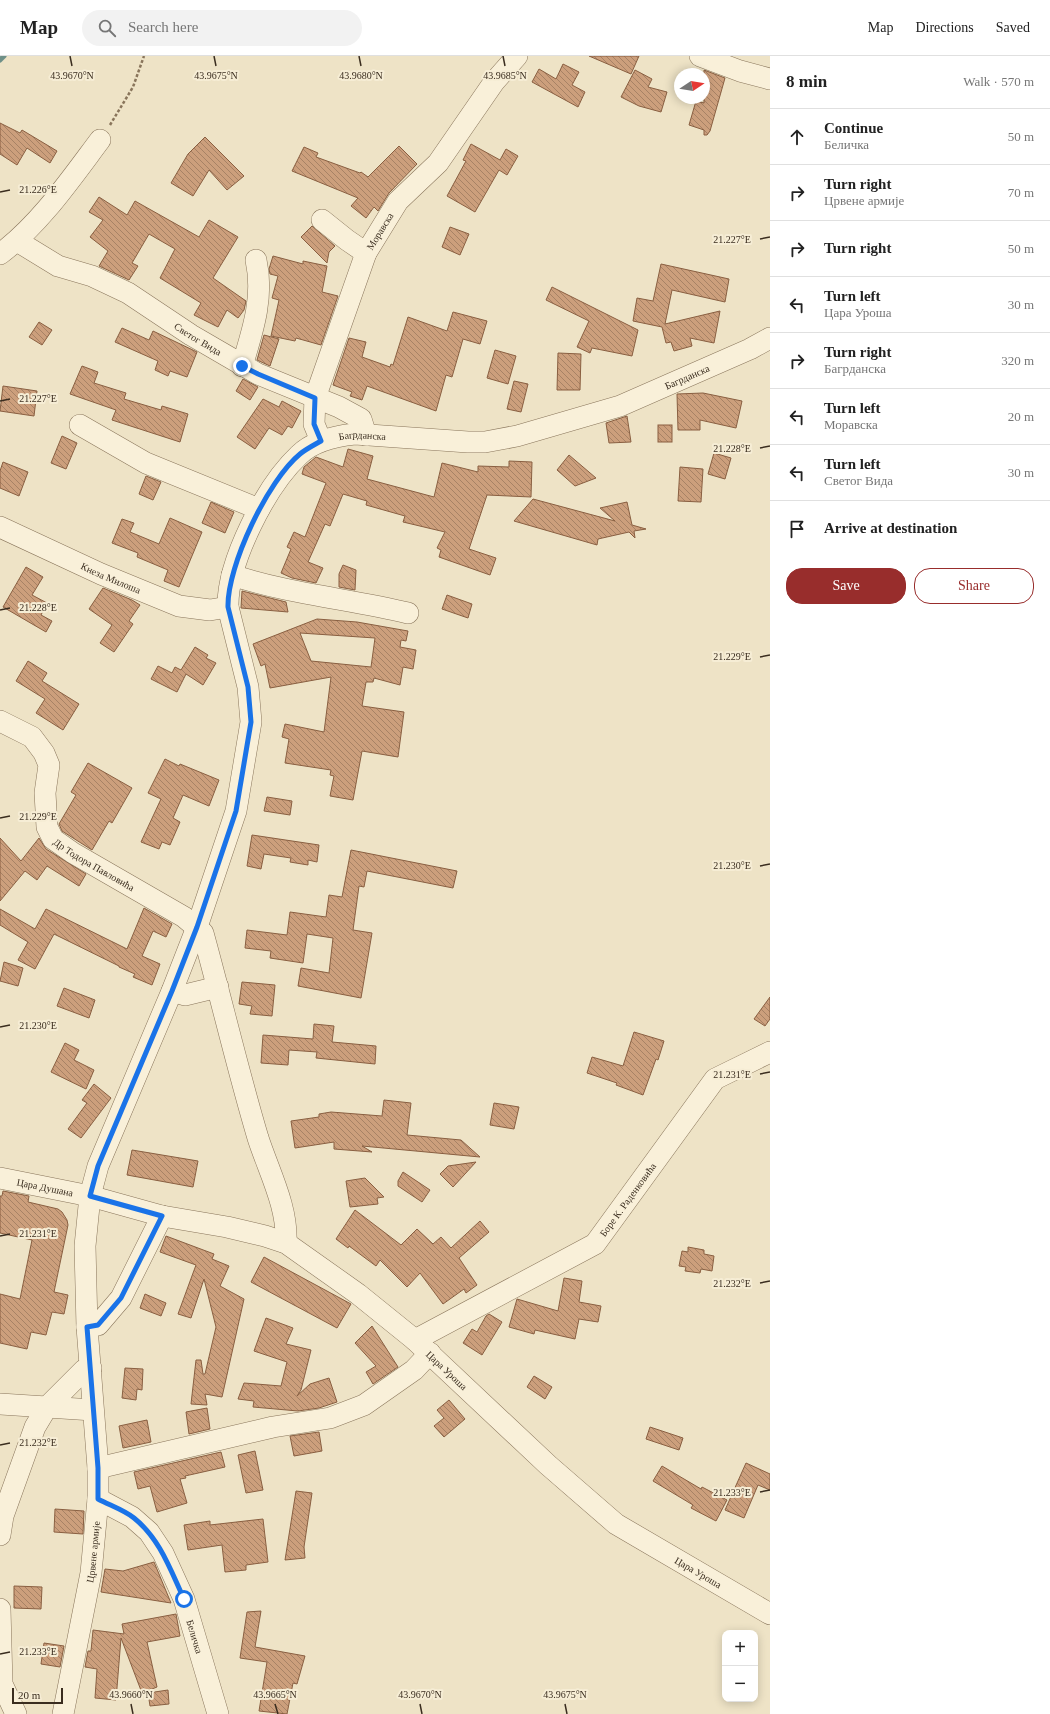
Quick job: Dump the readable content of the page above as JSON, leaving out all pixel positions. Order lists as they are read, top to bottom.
{
  "streets": {
    "street": [
      "Моравска",
      "Светог Вида",
      "Багрданска",
      "Кнеза Милоша",
      "Др Тодора Павловића",
      "Цара Душана",
      "Боре К. Раденковића",
      "Цара Уроша",
      "Црвене армије",
      "Беличка"
    ]
  },
  "crossings": [
    ["Моравска", "Светог Вида"],
    ["Моравска", "Багрданска"],
    ["Светог Вида", "Багрданска"],
    ["Багрданска", "Кнеза Милоша"],
    ["Багрданска", "Др Тодора Павловића"],
    ["Багрданска", "Цара Душана"],
    ["Багрданска", "Цара Уроша"],
    ["Багрданска", "Црвене армије"],
    ["Цара Душана", "Цара Уроша"],
    ["Цара Душана", "Црвене армије"],
    ["Боре К. Раденковића", "Цара Уроша"],
    ["Боре К. Раденковића", "Црвене армије"],
    ["Цара Уроша", "Црвене армије"],
    ["Црвене армије", "Беличка"]
  ],
  "scale_bar": "20 m",
  "north": "right",
  "page": {
    "header": "Map",
    "search": "Search here",
    "nav": ["Map", "Directions", "Saved"],
    "heading": ["8 min", "Walk · 570 m"],
    "list": [
      ["Continue", "Беличка", "50 m"],
      ["Turn right", "Црвене армије", "70 m"],
      ["Turn right", "50 m"],
      ["Turn left", "Цара Уроша", "30 m"],
      ["Turn right", "Багрданска", "320 m"],
      ["Turn left", "Моравска", "20 m"],
      ["Turn left", "Светог Вида", "30 m"],
      "Arrive at destination"
    ],
    "buttons": ["Save", "Share"],
    "map_buttons": ["+", "−"],
    "scale": "20 m"
  },
  "coordinates": [
    "43.9670°N",
    "43.9675°N",
    "43.9680°N",
    "43.9685°N",
    "21.226°E",
    "21.227°E",
    "21.228°E",
    "21.229°E",
    "21.230°E",
    "21.231°E",
    "21.232°E",
    "21.233°E",
    "43.9660°N",
    "43.9665°N"
  ]
}
